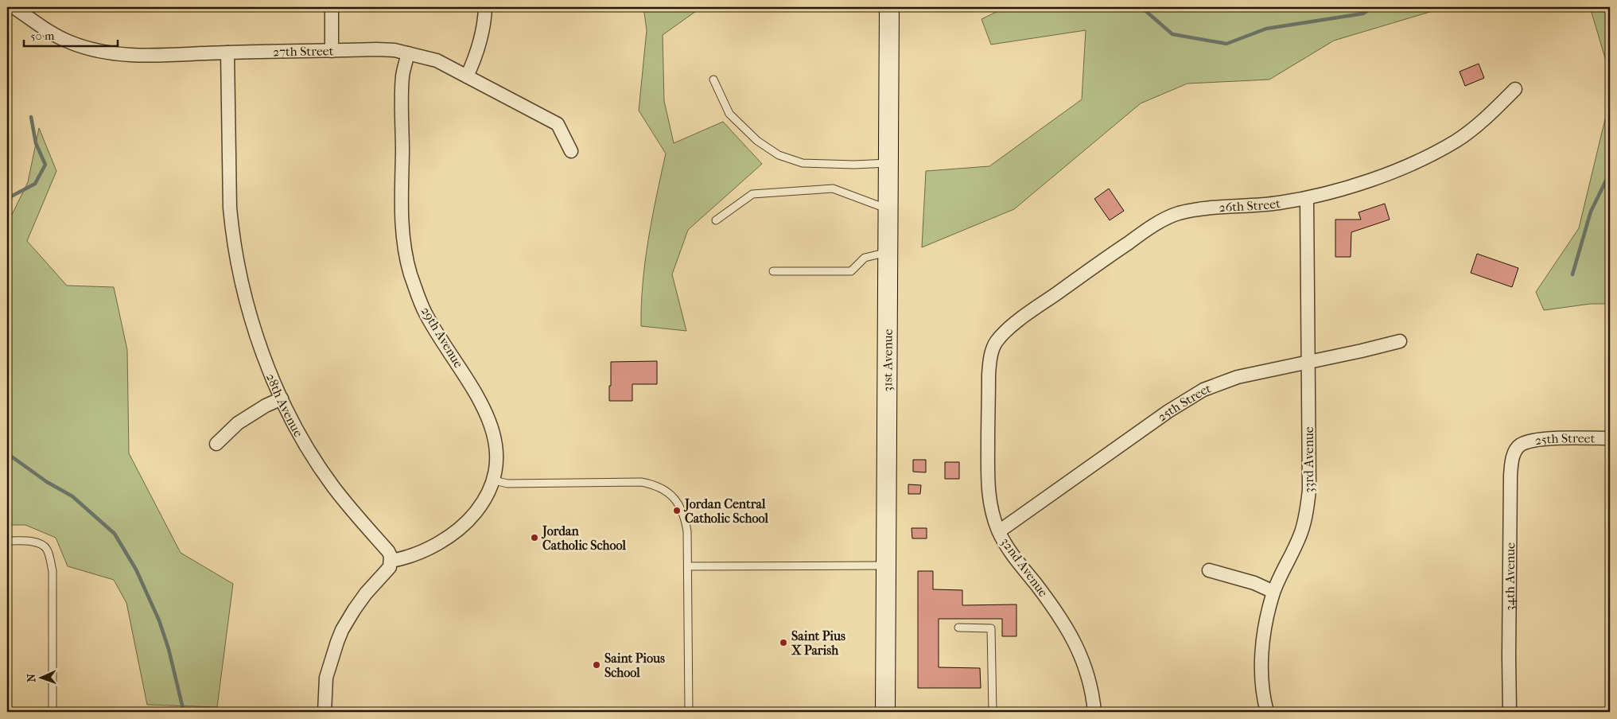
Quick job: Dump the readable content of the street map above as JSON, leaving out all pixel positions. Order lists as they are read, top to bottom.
{
  "streets": {
    "street": [
      "27th Street",
      "26th Street",
      "29th Avenue",
      "31st Avenue",
      "25th Street",
      "28th Avenue",
      "33rd Avenue",
      "32nd Avenue",
      "34th Avenue"
    ]
  },
  "crossings": [
    ["27th Street", "29th Avenue"],
    ["27th Street", "28th Avenue"],
    ["26th Street", "33rd Avenue"],
    ["26th Street", "32nd Avenue"],
    ["29th Avenue", "28th Avenue"],
    ["25th Street", "33rd Avenue"],
    ["25th Street", "32nd Avenue"],
    ["25th Street", "34th Avenue"]
  ],
  "places": [
    "Jordan Central Catholic School",
    "Jordan Catholic School",
    "Saint Pius X Parish",
    "Saint Pious School"
  ],
  "scale_bar": "50 m",
  "north": "left"
}
